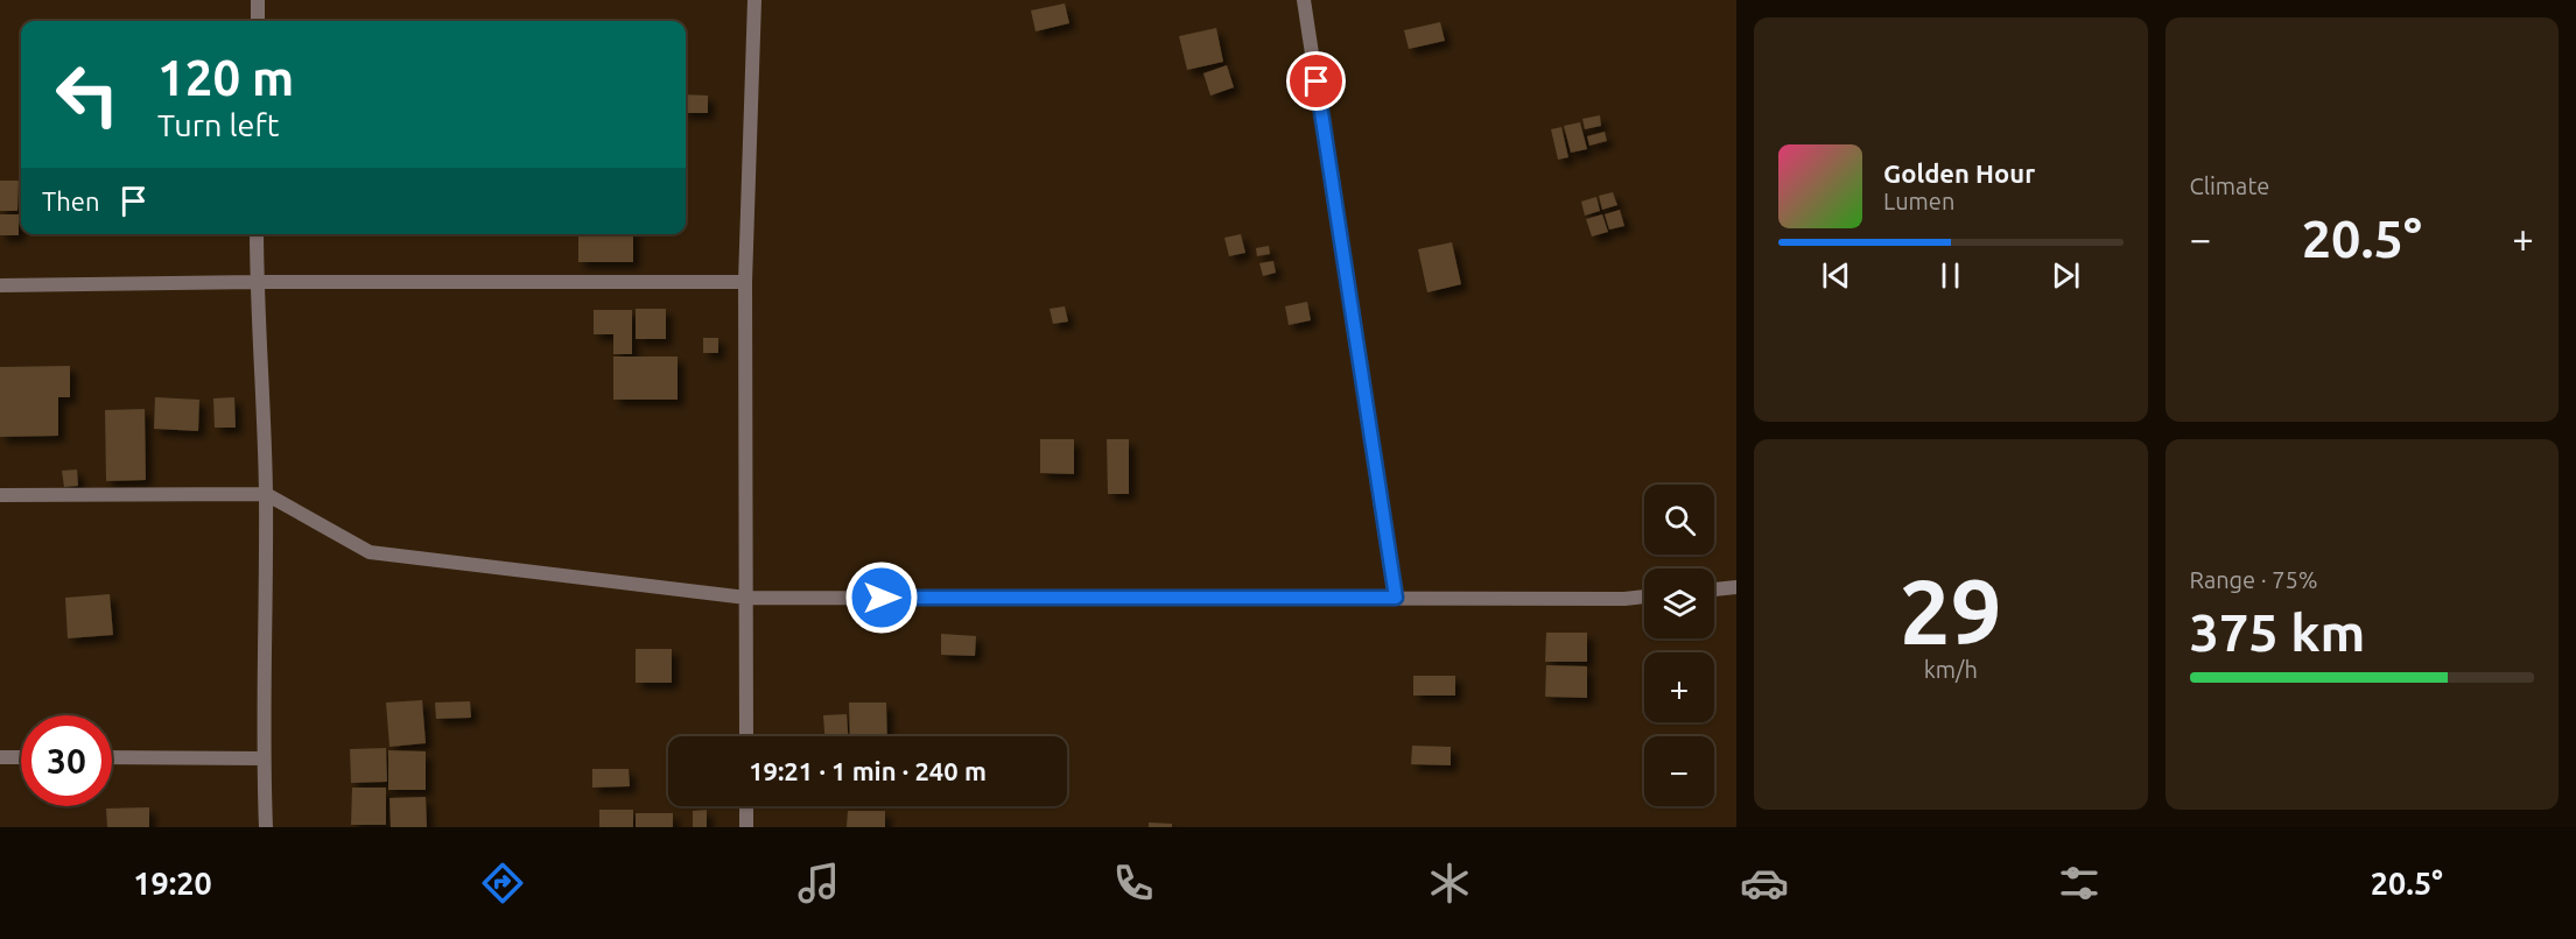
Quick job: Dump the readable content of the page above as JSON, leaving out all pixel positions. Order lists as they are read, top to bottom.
{
  "page": {
    "tile": [
      "Climate",
      ["29", "km/h"],
      ["Range · 75%", "375 km"]
    ],
    "turn": ["120 m", "Turn left"],
    "song": ["Golden Hour", "Lumen"],
    "then": "Then",
    "heat": ["−", "20.5°", "+"],
    "map_buttons": ["+", "−"],
    "limit": "30",
    "trip": "19:21 · 1 min · 240 m",
    "tabs": ["19:20", "20.5°"]
  }
}
